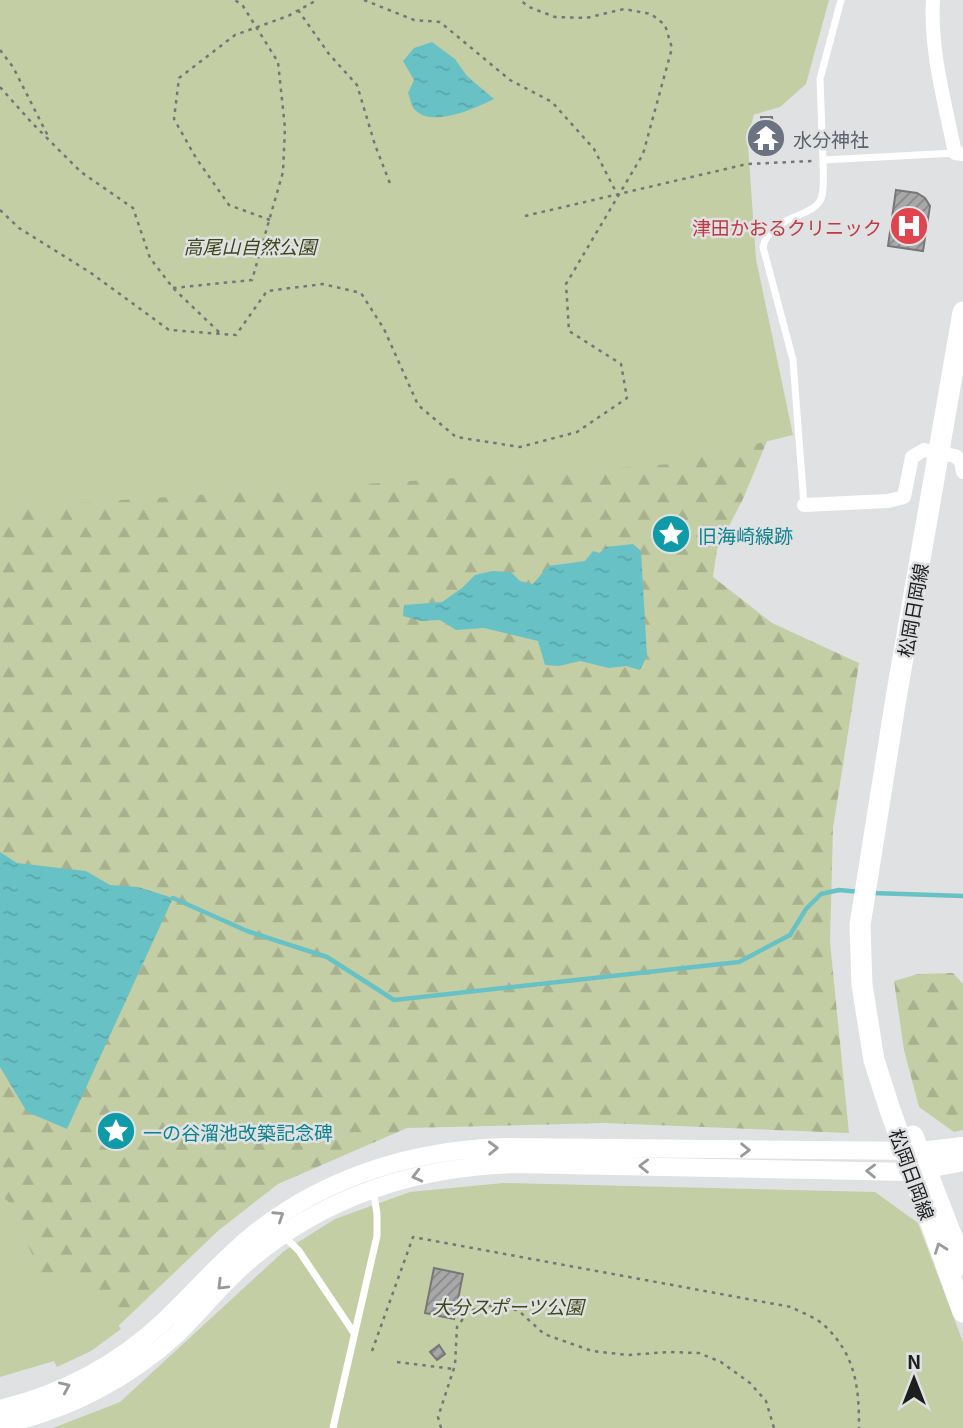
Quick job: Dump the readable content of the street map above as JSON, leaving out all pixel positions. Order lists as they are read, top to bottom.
{
  "streets": {
    "main road": ["松岡日岡線"]
  },
  "parks": ["高尾山自然公園", "大分スポーツ公園"],
  "places": {
    "temple": ["水分神社"],
    "hospital": ["津田かおるクリニック"],
    "place": ["旧海崎線跡", "一の谷溜池改築記念碑"]
  },
  "north": "top"
}
